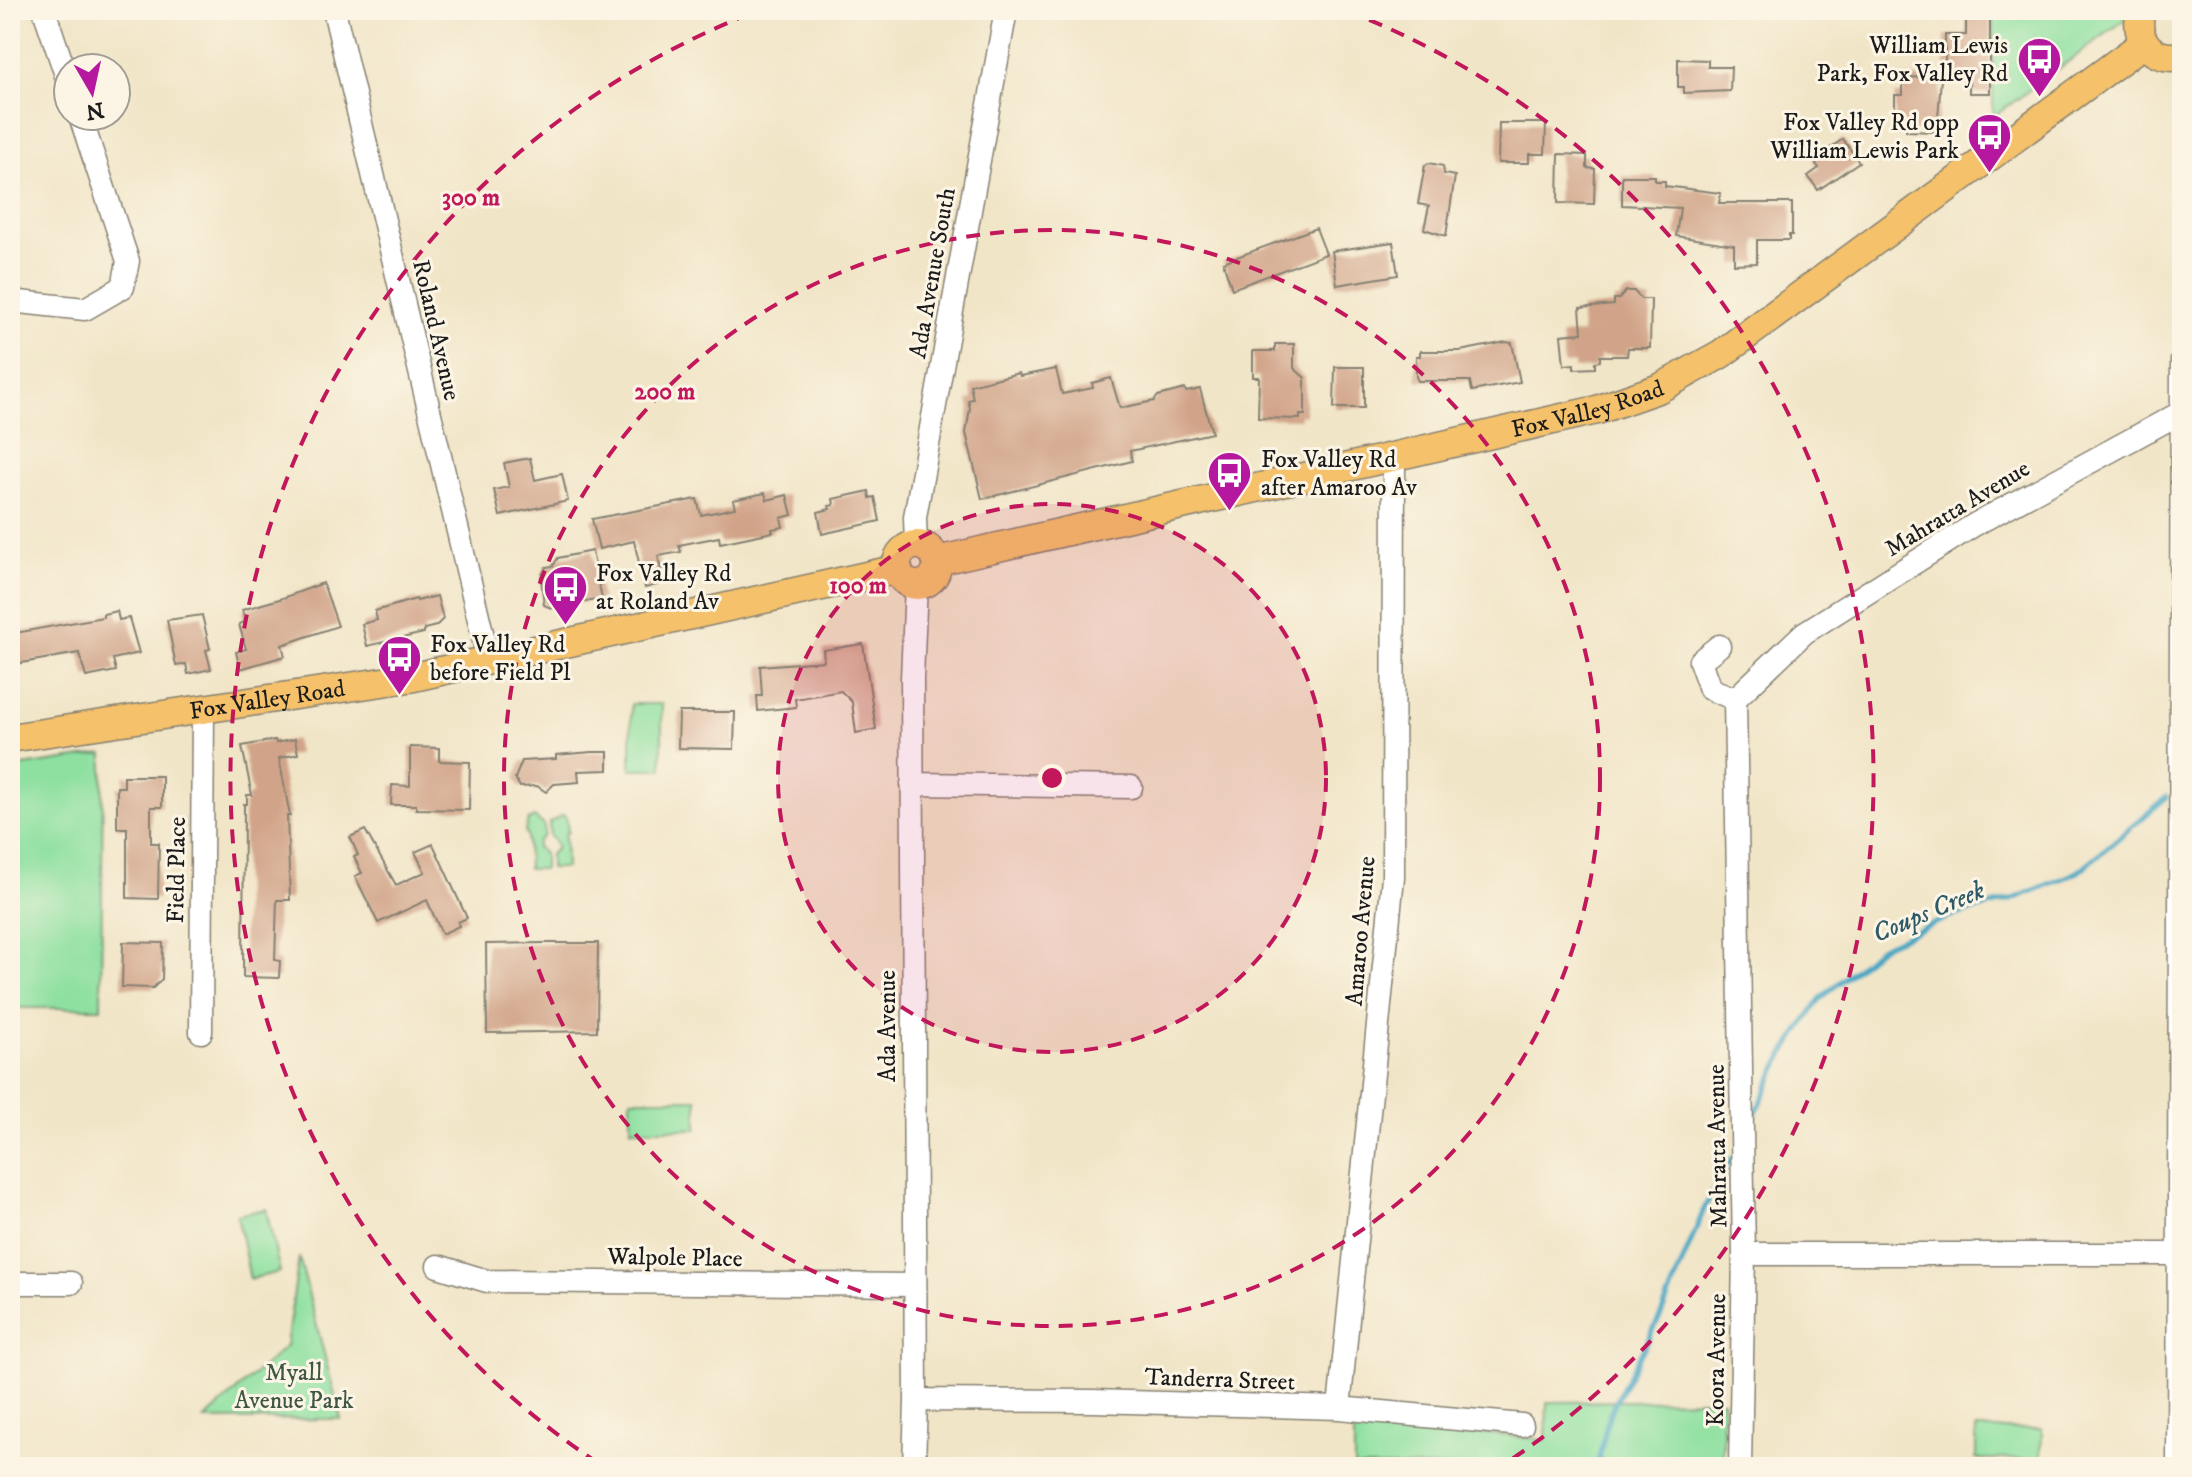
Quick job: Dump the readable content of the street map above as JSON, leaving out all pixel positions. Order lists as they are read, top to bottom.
{
  "streets": {
    "main road": ["Fox Valley Road"],
    "street": [
      "Ada Avenue South",
      "Roland Avenue",
      "Mahratta Avenue",
      "Field Place",
      "Amaroo Avenue",
      "Ada Avenue",
      "Walpole Place",
      "Koora Avenue",
      "Tanderra Street"
    ]
  },
  "crossings": [
    ["Ada Avenue South", "Fox Valley Road"],
    ["Roland Avenue", "Fox Valley Road"],
    ["Fox Valley Road", "Field Place"],
    ["Fox Valley Road", "Amaroo Avenue"],
    ["Fox Valley Road", "Ada Avenue"],
    ["Mahratta Avenue", "Koora Avenue"],
    ["Amaroo Avenue", "Tanderra Street"],
    ["Ada Avenue", "Walpole Place"],
    ["Ada Avenue", "Tanderra Street"]
  ],
  "water": ["Coups Creek"],
  "parks": ["Myall Avenue Park"],
  "places": {
    "bus stop": [
      "William Lewis Park, Fox Valley Rd",
      "Fox Valley Rd opp William Lewis Park",
      "Fox Valley Rd after Amaroo Av",
      "Fox Valley Rd at Roland Av",
      "Fox Valley Rd before Field Pl"
    ]
  },
  "north": "bottom",
  "rings": ["300 m", "200 m", "100 m"]
}
